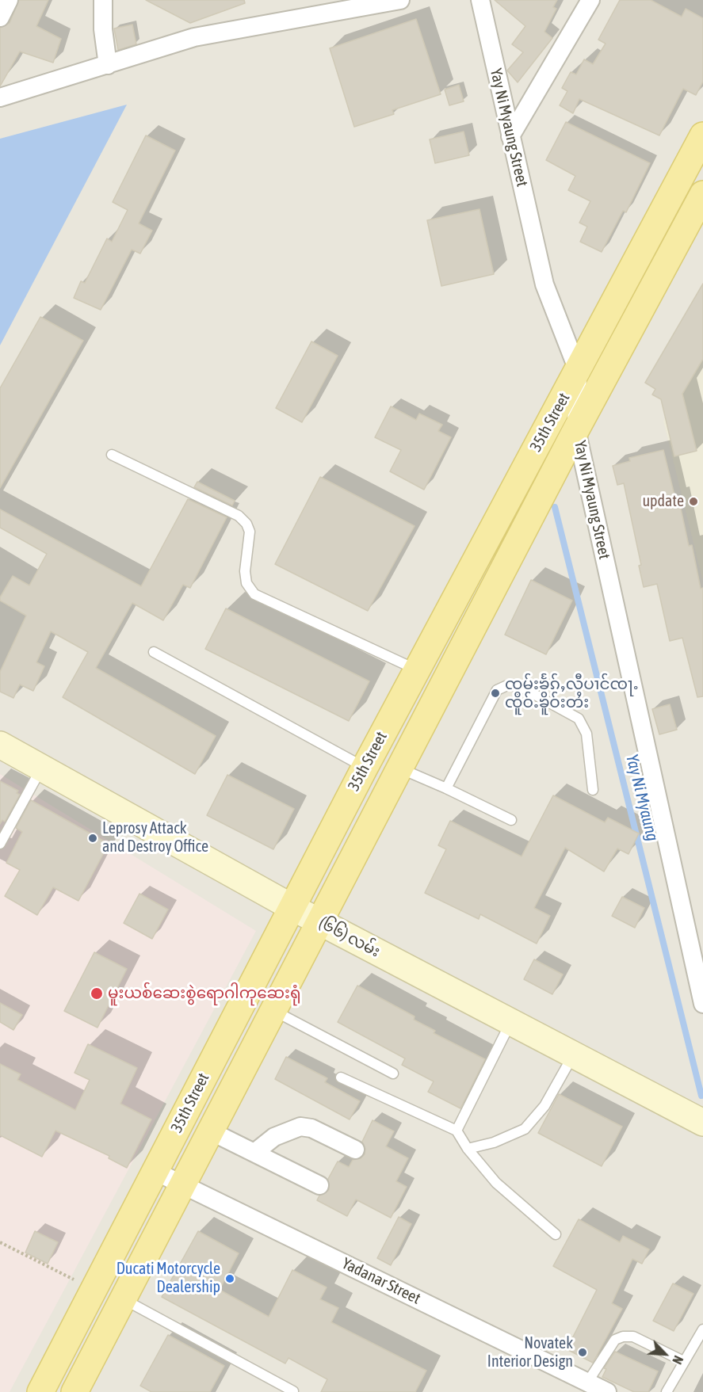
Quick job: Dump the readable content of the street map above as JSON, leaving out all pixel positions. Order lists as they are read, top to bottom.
{
  "streets": {
    "main road": ["35th Street"],
    "street": ["Yay Ni Myaung Street", "(၆၆) လမ်း", "Yadanar Street"]
  },
  "crossings": [
    ["Yay Ni Myaung Street", "35th Street"],
    ["35th Street", "(၆၆) လမ်း"],
    ["35th Street", "Yadanar Street"]
  ],
  "water": ["Yay Ni Myaung"],
  "places": [
    "update",
    "ၸုမ်းၶႅၵ်ႇလီပၢင်ၸႃႉ ၸိူဝ်ႉၶိူဝ်းတႆး",
    "Leprosy Attack and Destroy Office",
    "မူးယစ်ဆေးစွဲရောဂါကုဆေးရုံ",
    "Ducati Motorcycle Dealership",
    "Novatek Interior Design"
  ],
  "north": "bottom right"
}
